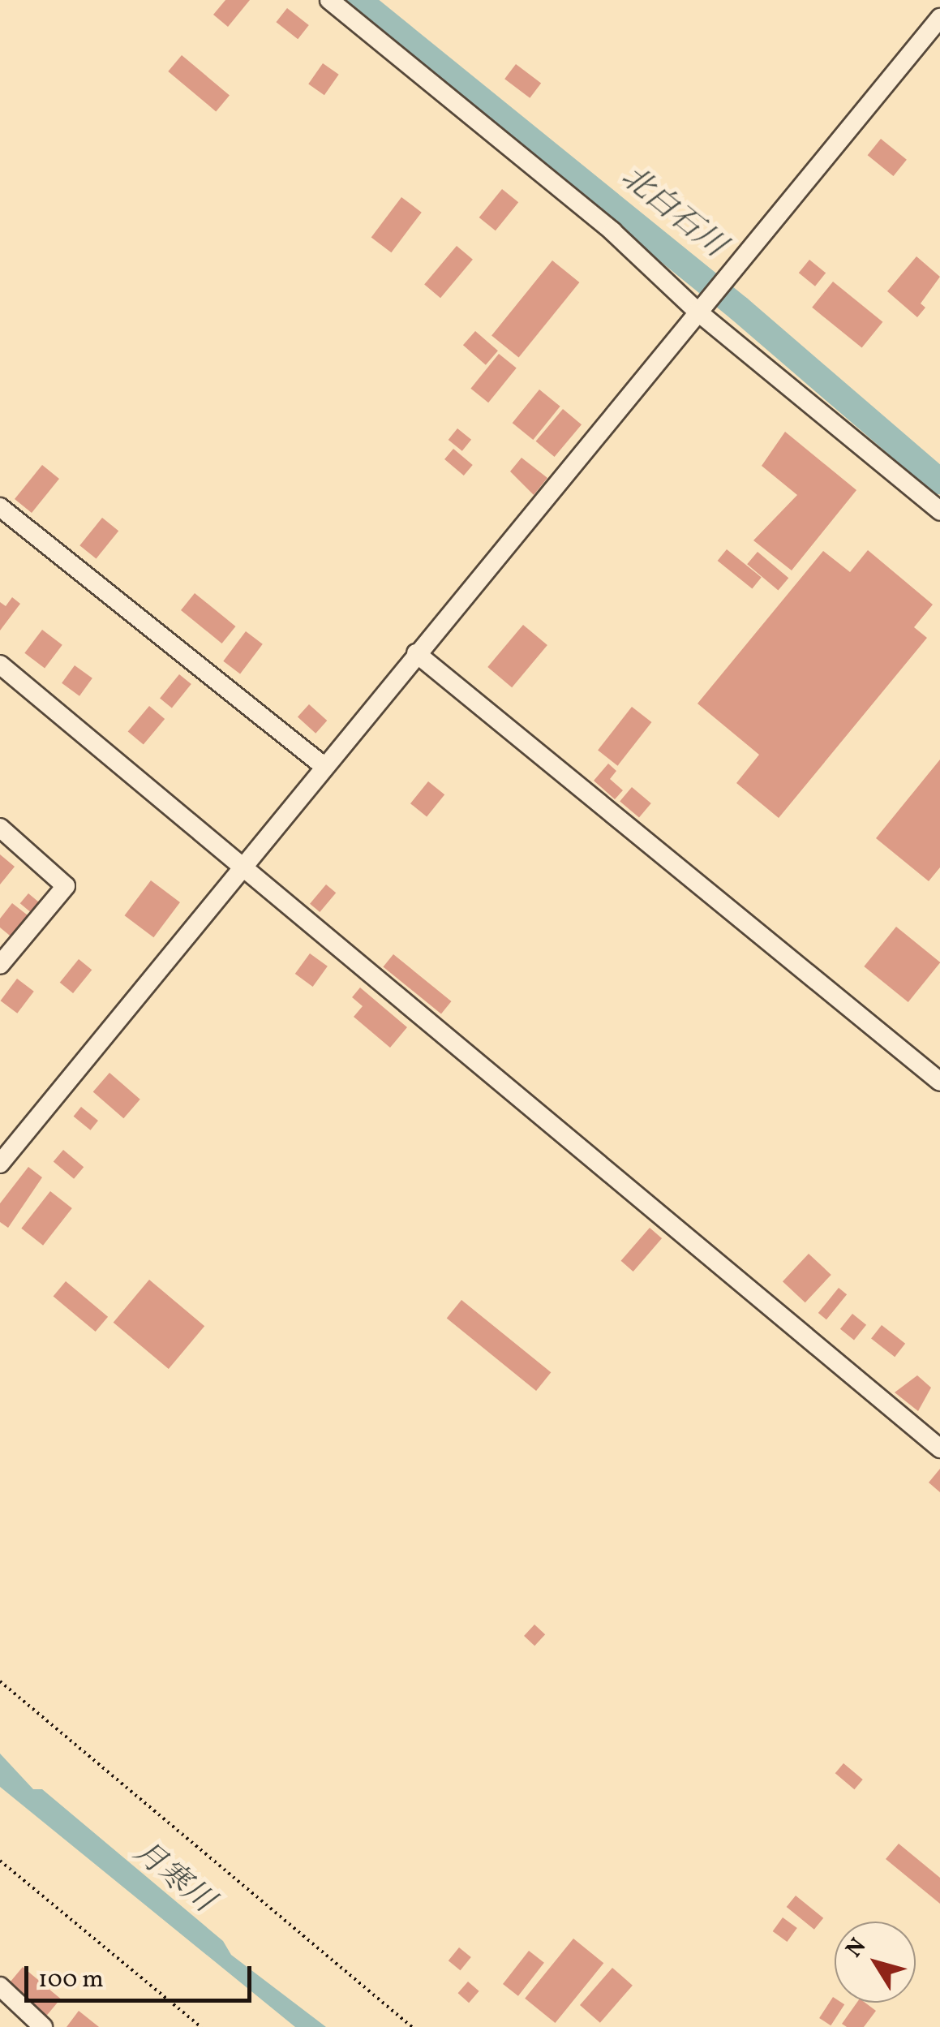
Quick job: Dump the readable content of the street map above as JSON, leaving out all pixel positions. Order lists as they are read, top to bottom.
{
  "water": ["北白石川", "月寒川"],
  "scale_bar": "100 m",
  "north": "top left"
}
